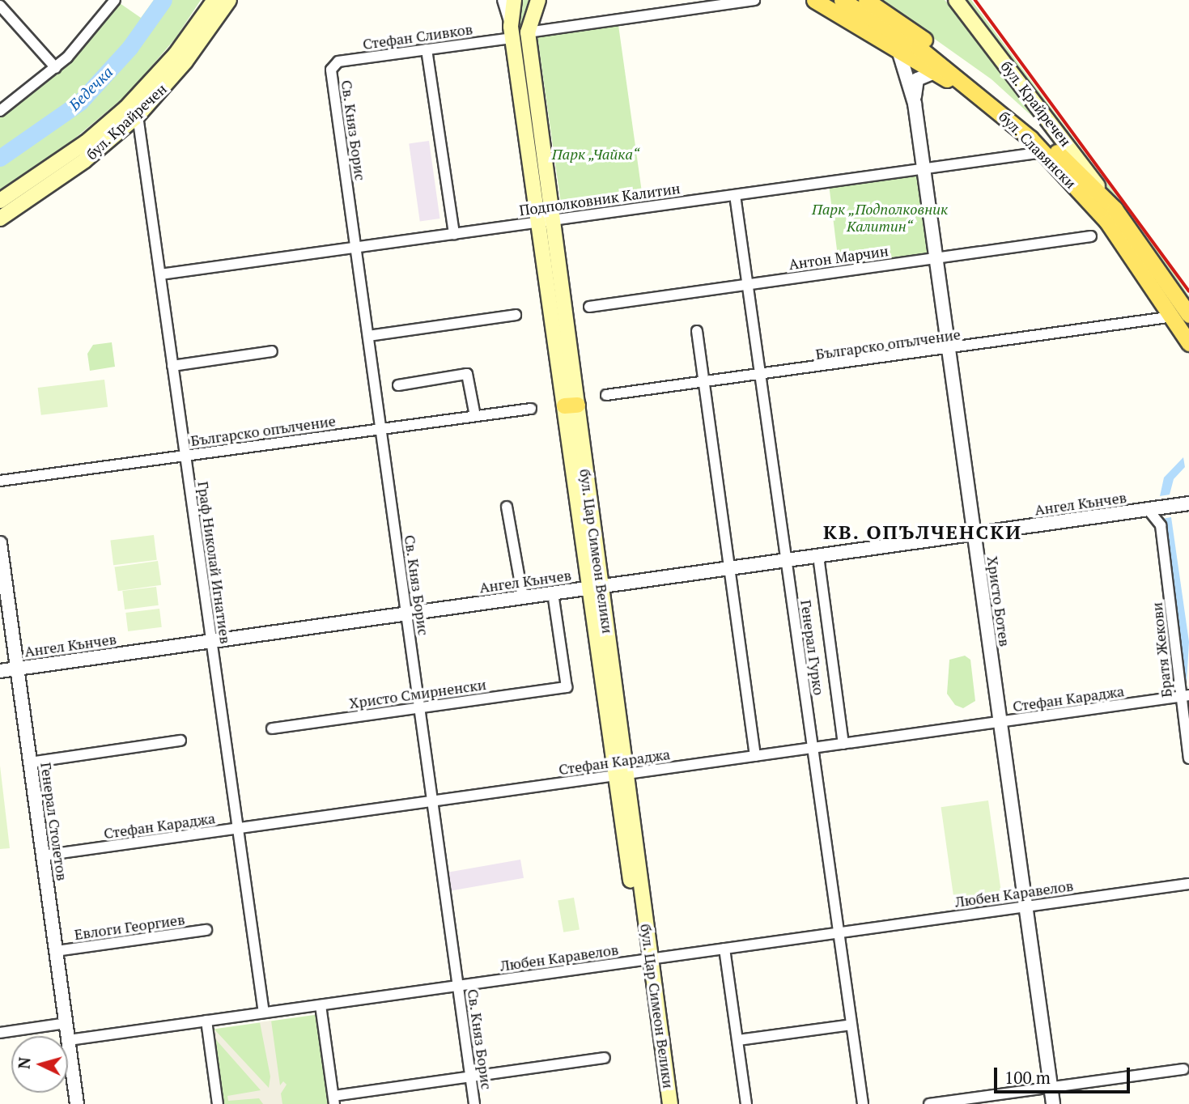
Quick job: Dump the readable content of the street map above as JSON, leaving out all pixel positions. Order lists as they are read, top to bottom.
{
  "streets": {
    "main road": ["бул. Крайречен", "бул. Славянски", "бул. Цар Симеон Велики"],
    "street": [
      "Стефан Сливков",
      "Св. Княз Борис",
      "Подполковник Калитин",
      "Антон Марчин",
      "Българско опълчение",
      "Ангел Кънчев",
      "Граф Николай Игнатиев",
      "Христо Ботев",
      "Генерал Гурко",
      "Братя Жекови",
      "Христо Смирненски",
      "Стефан Караджа",
      "Генерал Столетов",
      "Любен Каравелов",
      "Евлоги Георгиев"
    ]
  },
  "crossings": [
    ["Стефан Сливков", "Св. Княз Борис"],
    ["Стефан Сливков", "бул. Цар Симеон Велики"],
    ["бул. Крайречен", "бул. Славянски"],
    ["бул. Крайречен", "Граф Николай Игнатиев"],
    ["Св. Княз Борис", "Подполковник Калитин"],
    ["Св. Княз Борис", "Българско опълчение"],
    ["Св. Княз Борис", "Ангел Кънчев"],
    ["Св. Княз Борис", "Христо Смирненски"],
    ["Св. Княз Борис", "Стефан Караджа"],
    ["Св. Княз Борис", "Любен Каравелов"],
    ["бул. Славянски", "Подполковник Калитин"],
    ["бул. Славянски", "Българско опълчение"],
    ["Подполковник Калитин", "бул. Цар Симеон Велики"],
    ["Подполковник Калитин", "Граф Николай Игнатиев"],
    ["Подполковник Калитин", "Христо Ботев"],
    ["Подполковник Калитин", "Генерал Гурко"],
    ["Антон Марчин", "Христо Ботев"],
    ["Антон Марчин", "Генерал Гурко"],
    ["Българско опълчение", "Граф Николай Игнатиев"],
    ["Българско опълчение", "Христо Ботев"],
    ["Българско опълчение", "Генерал Гурко"],
    ["Ангел Кънчев", "бул. Цар Симеон Велики"],
    ["Ангел Кънчев", "Граф Николай Игнатиев"],
    ["Ангел Кънчев", "Христо Ботев"],
    ["Ангел Кънчев", "Генерал Гурко"],
    ["Ангел Кънчев", "Братя Жекови"],
    ["Ангел Кънчев", "Христо Смирненски"],
    ["Ангел Кънчев", "Генерал Столетов"],
    ["бул. Цар Симеон Велики", "Стефан Караджа"],
    ["бул. Цар Симеон Велики", "Любен Каравелов"],
    ["Граф Николай Игнатиев", "Стефан Караджа"],
    ["Граф Николай Игнатиев", "Любен Каравелов"],
    ["Христо Ботев", "Стефан Караджа"],
    ["Христо Ботев", "Любен Каравелов"],
    ["Генерал Гурко", "Стефан Караджа"],
    ["Генерал Гурко", "Любен Каравелов"],
    ["Братя Жекови", "Стефан Караджа"],
    ["Стефан Караджа", "Генерал Столетов"],
    ["Генерал Столетов", "Любен Каравелов"],
    ["Генерал Столетов", "Евлоги Георгиев"]
  ],
  "districts": ["КВ. ОПЪЛЧЕНСКИ"],
  "water": ["Бедечка"],
  "parks": ["Парк „Чайка“", "Парк „Подполковник Калитин“"],
  "scale_bar": "100 m",
  "north": "left"
}
